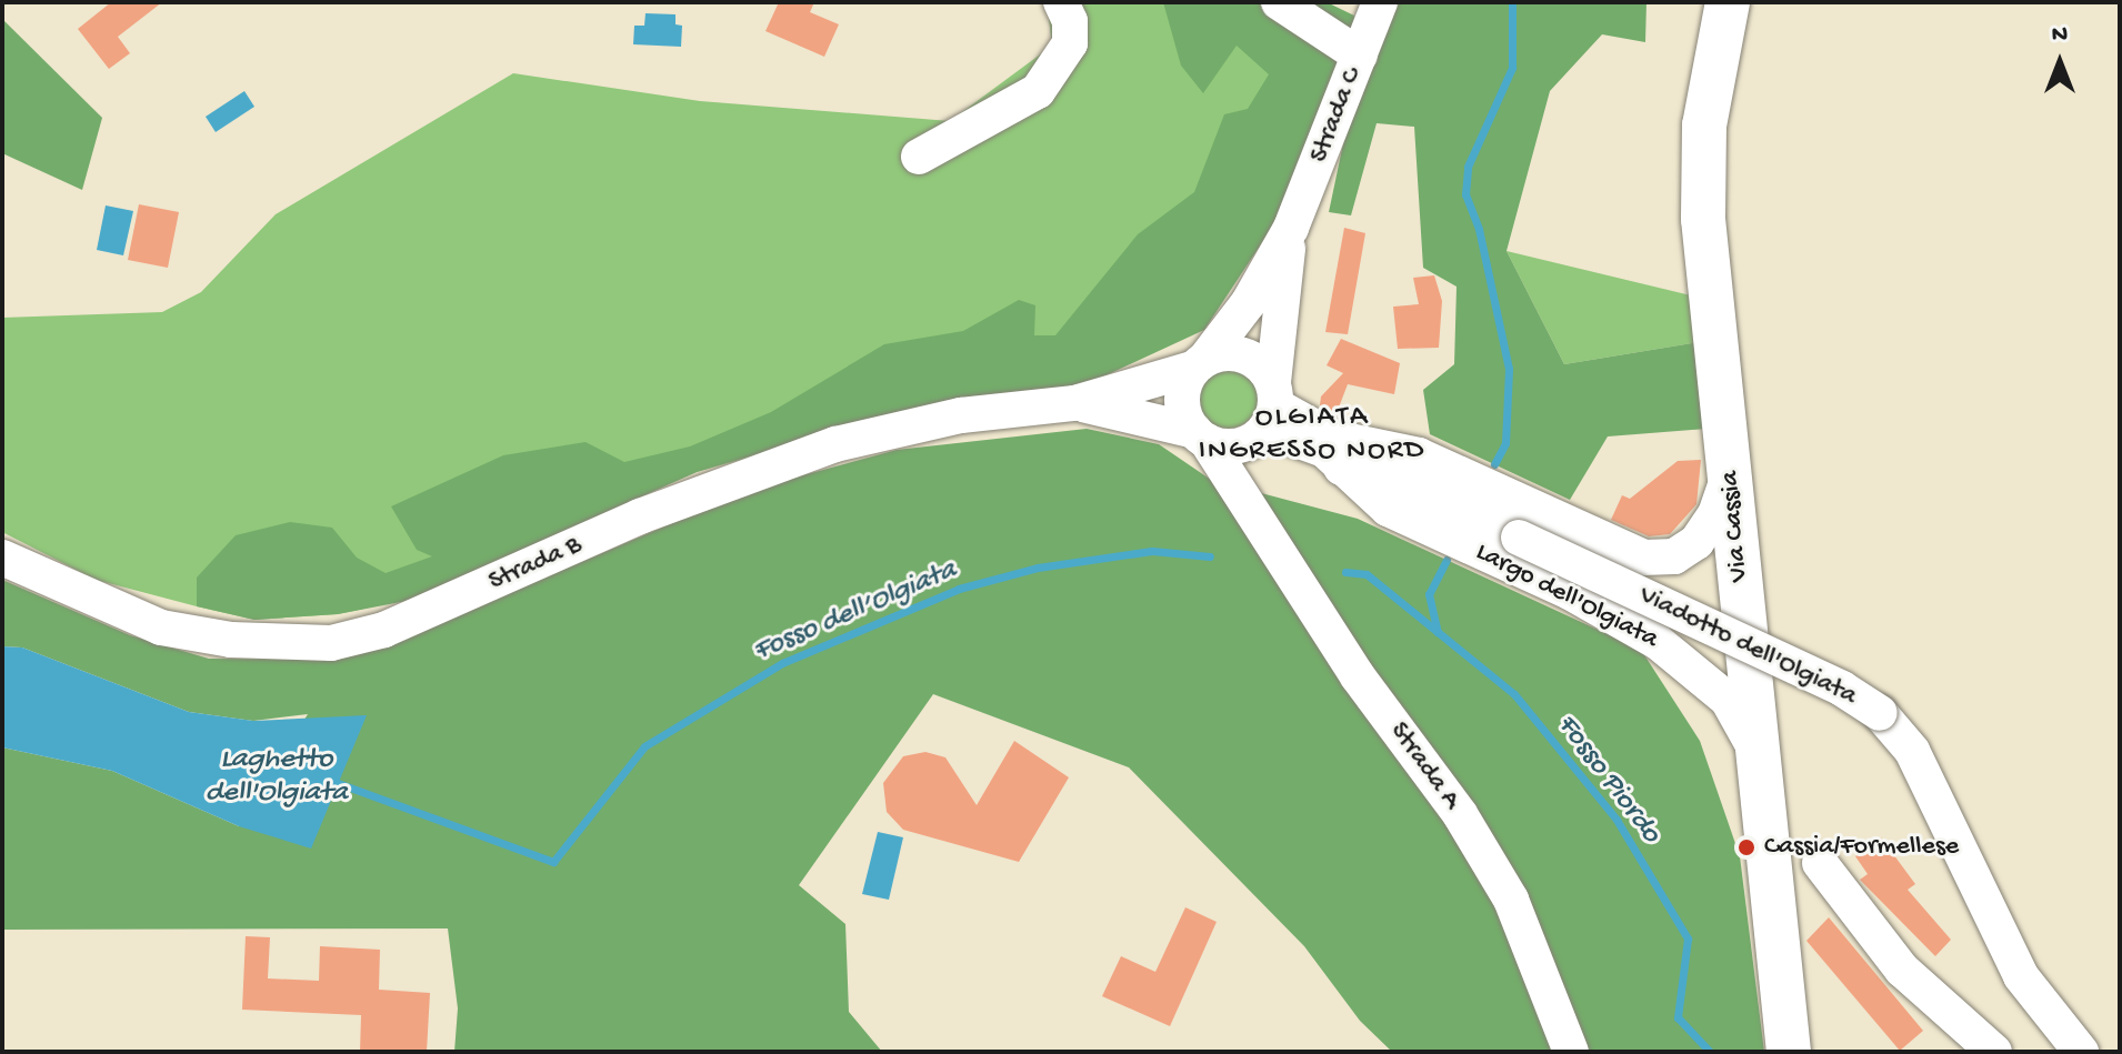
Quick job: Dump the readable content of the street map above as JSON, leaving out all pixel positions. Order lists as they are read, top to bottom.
{
  "streets": {
    "main road": ["Via Cassia"],
    "street": [
      "Strada C",
      "Strada B",
      "Largo dell'Olgiata",
      "Viadotto dell'Olgiata",
      "Strada A"
    ]
  },
  "crossings": [
    ["Strada C", "Strada B"],
    ["Strada C", "Largo dell'Olgiata"],
    ["Strada C", "Strada A"],
    ["Via Cassia", "Largo dell'Olgiata"],
    ["Strada B", "Largo dell'Olgiata"],
    ["Strada B", "Strada A"],
    ["Largo dell'Olgiata", "Viadotto dell'Olgiata"],
    ["Largo dell'Olgiata", "Strada A"]
  ],
  "districts": ["OLGIATA INGRESSO NORD"],
  "water": ["Fosso dell’Olgiata", "Laghetto dell'Olgiata", "Fosso Piordo"],
  "places": ["Cassia/Formellese"],
  "north": "top"
}
